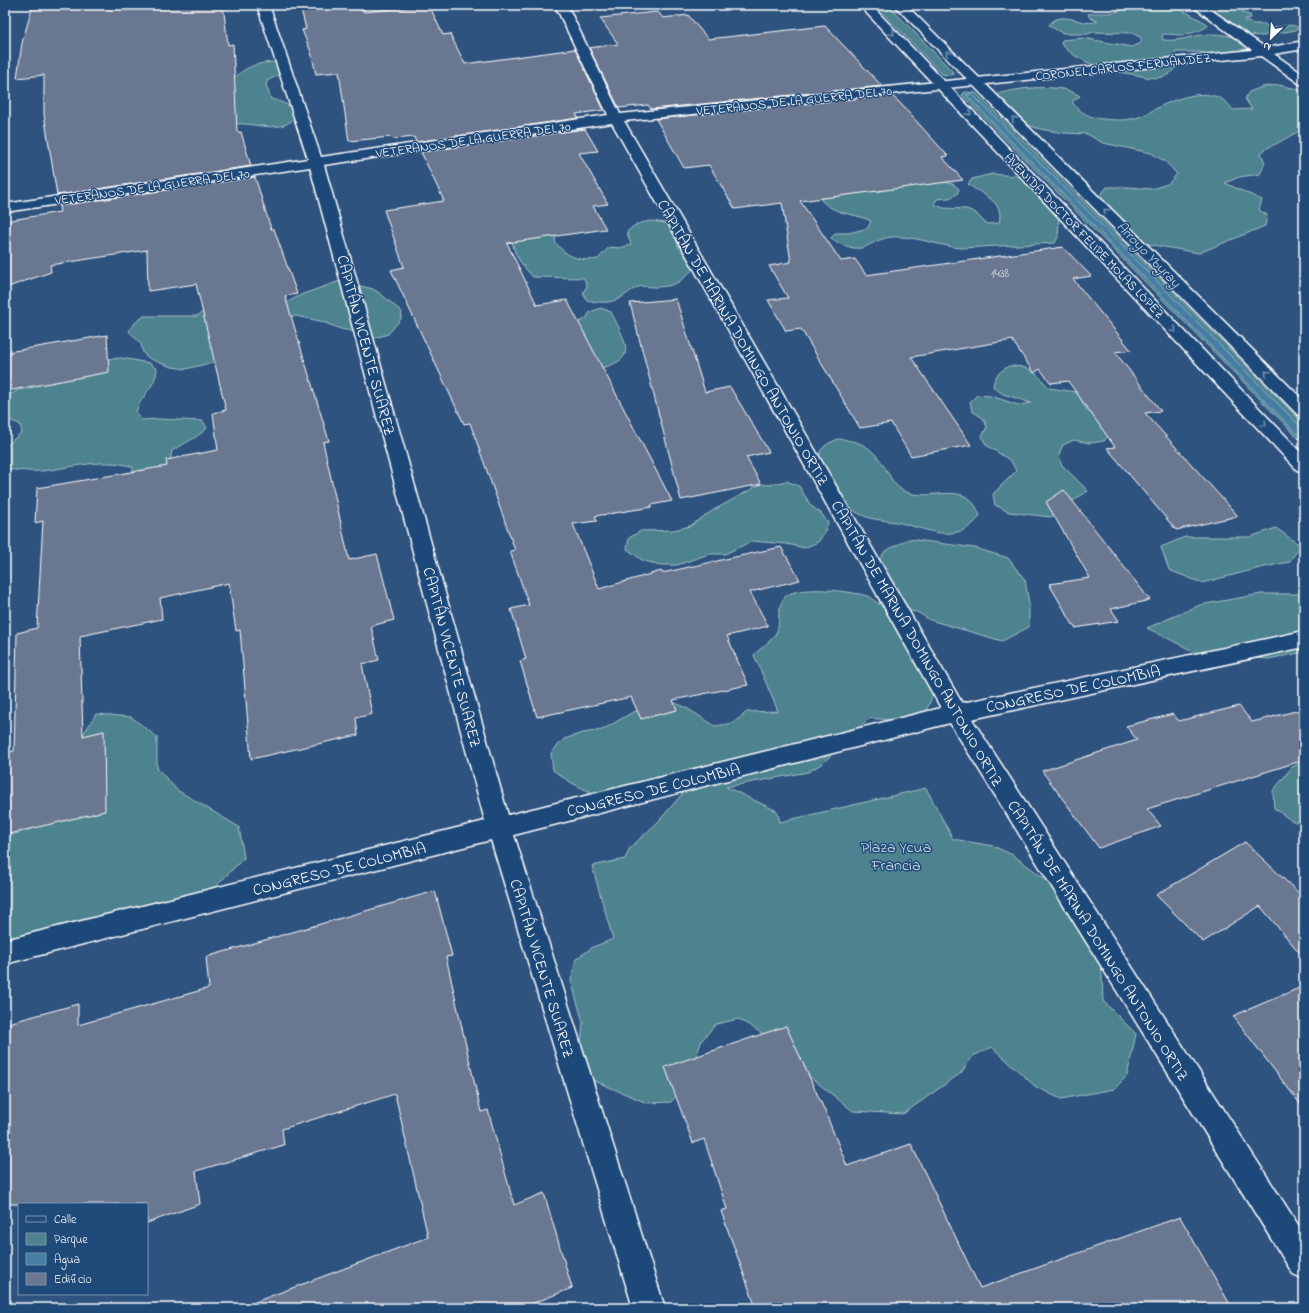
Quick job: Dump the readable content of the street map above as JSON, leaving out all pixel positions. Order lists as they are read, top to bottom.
{
  "streets": {
    "street": [
      "CORONEL CARLOS FERNÁNDEZ",
      "VETERANOS DE LA GUERRA DEL 70",
      "AVENIDA DOCTOR FELIPE MOLAS LÓPEZ",
      "CAPITÁN DE MARINA DOMINGO ANTONIO ORTIZ",
      "CAPITÁN VICENTE SUAREZ",
      "CONGRESO DE COLOMBIA"
    ]
  },
  "crossings": [
    ["CORONEL CARLOS FERNÁNDEZ", "VETERANOS DE LA GUERRA DEL 70"],
    ["CORONEL CARLOS FERNÁNDEZ", "AVENIDA DOCTOR FELIPE MOLAS LÓPEZ"],
    ["VETERANOS DE LA GUERRA DEL 70", "AVENIDA DOCTOR FELIPE MOLAS LÓPEZ"],
    ["VETERANOS DE LA GUERRA DEL 70", "CAPITÁN DE MARINA DOMINGO ANTONIO ORTIZ"],
    ["VETERANOS DE LA GUERRA DEL 70", "CAPITÁN VICENTE SUAREZ"],
    ["CAPITÁN DE MARINA DOMINGO ANTONIO ORTIZ", "CONGRESO DE COLOMBIA"],
    ["CAPITÁN VICENTE SUAREZ", "CONGRESO DE COLOMBIA"]
  ],
  "water": ["Arroyo Ybyray"],
  "parks": ["Plaza Ycua Francia"],
  "house_numbers": ["1438"],
  "legend": [
    "Calle",
    "Parque",
    "Agua",
    "Edificio"
  ],
  "north": "bottom left"
}
